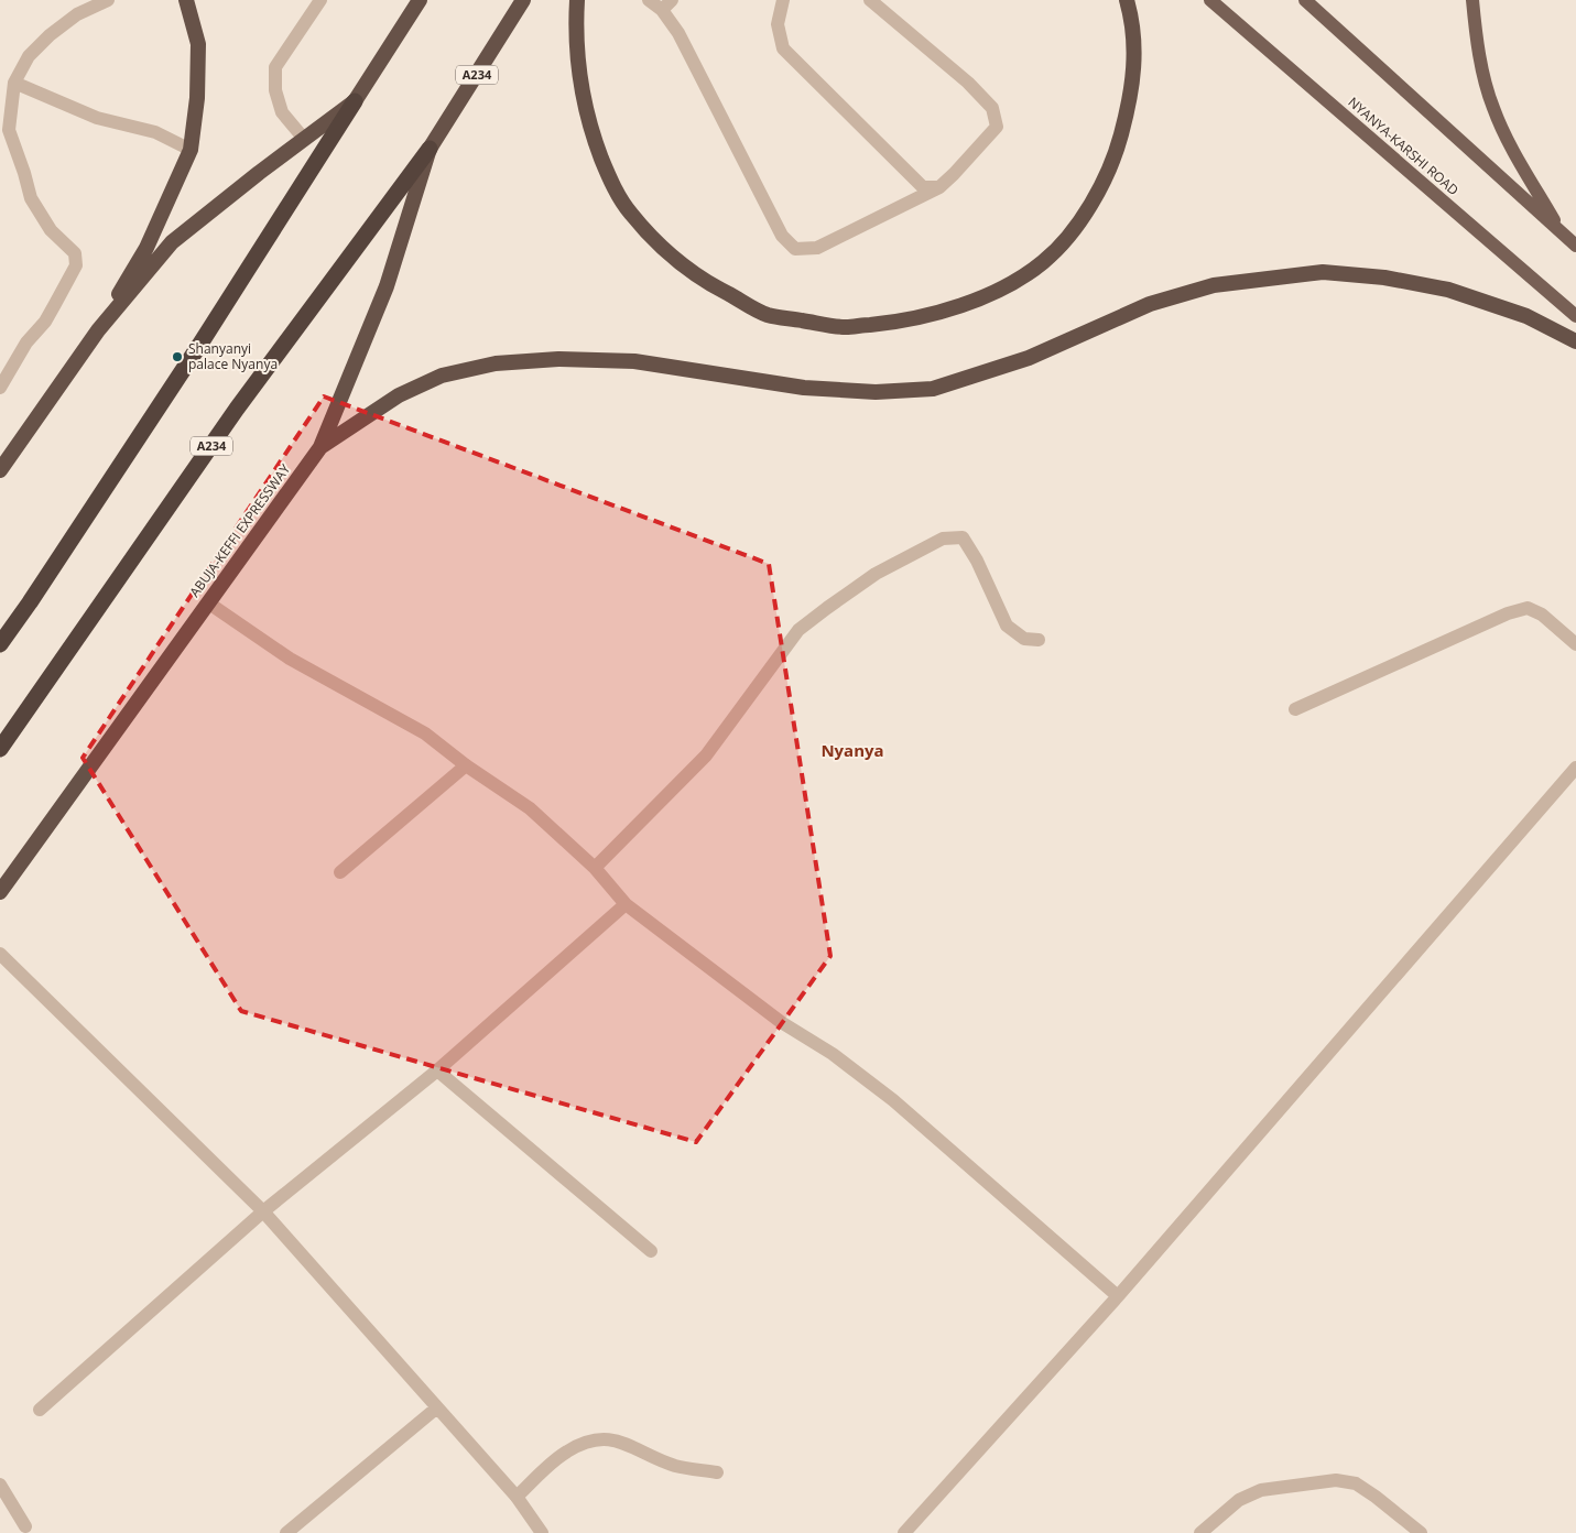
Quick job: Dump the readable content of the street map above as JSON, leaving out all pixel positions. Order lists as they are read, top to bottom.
{
  "streets": {
    "highway": ["A234", "ABUJA-KEFFI EXPRESSWAY"],
    "main road": ["NYANYA-KARSHI ROAD"]
  },
  "districts": ["Nyanya"],
  "places": ["Shanyanyi palace Nyanya"]
}
